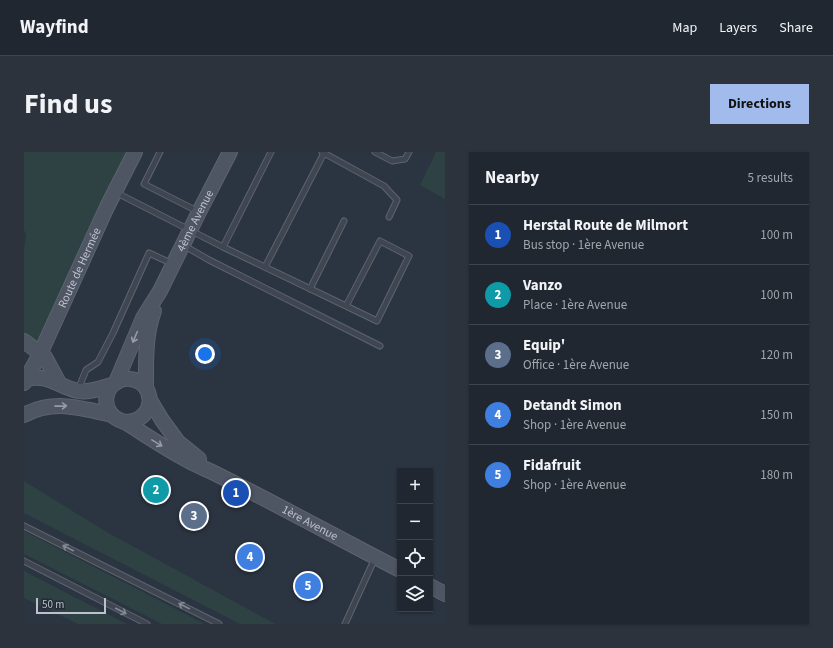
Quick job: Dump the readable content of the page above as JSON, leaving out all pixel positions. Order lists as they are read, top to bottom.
{
  "streets": {
    "street": ["4ème Avenue", "Route de Hermée", "1ère Avenue"]
  },
  "crossings": [
    ["4ème Avenue", "1ère Avenue"]
  ],
  "scale_bar": "50 m",
  "page": {
    "header": "Wayfind",
    "nav": ["Map", "Layers", "Share"],
    "title": "Find us",
    "buttons": "Directions",
    "heading": ["Nearby", "5 results"],
    "list": [
      {
        "mark": "1",
        "name": "Herstal Route de Milmort",
        "note": "Bus stop · 1ère Avenue",
        "value": "100 m"
      },
      {
        "mark": "2",
        "name": "Vanzo",
        "note": "Place · 1ère Avenue",
        "value": "100 m"
      },
      {
        "mark": "3",
        "name": "Equip'",
        "note": "Office · 1ère Avenue",
        "value": "120 m"
      },
      {
        "mark": "4",
        "name": "Detandt Simon",
        "note": "Shop · 1ère Avenue",
        "value": "150 m"
      },
      {
        "mark": "5",
        "name": "Fidafruit",
        "note": "Shop · 1ère Avenue",
        "value": "180 m"
      }
    ],
    "map_buttons": ["+", "−"],
    "pins": [
      "2",
      "1",
      "3",
      "4",
      "5"
    ],
    "scale": "50 m"
  }
}
